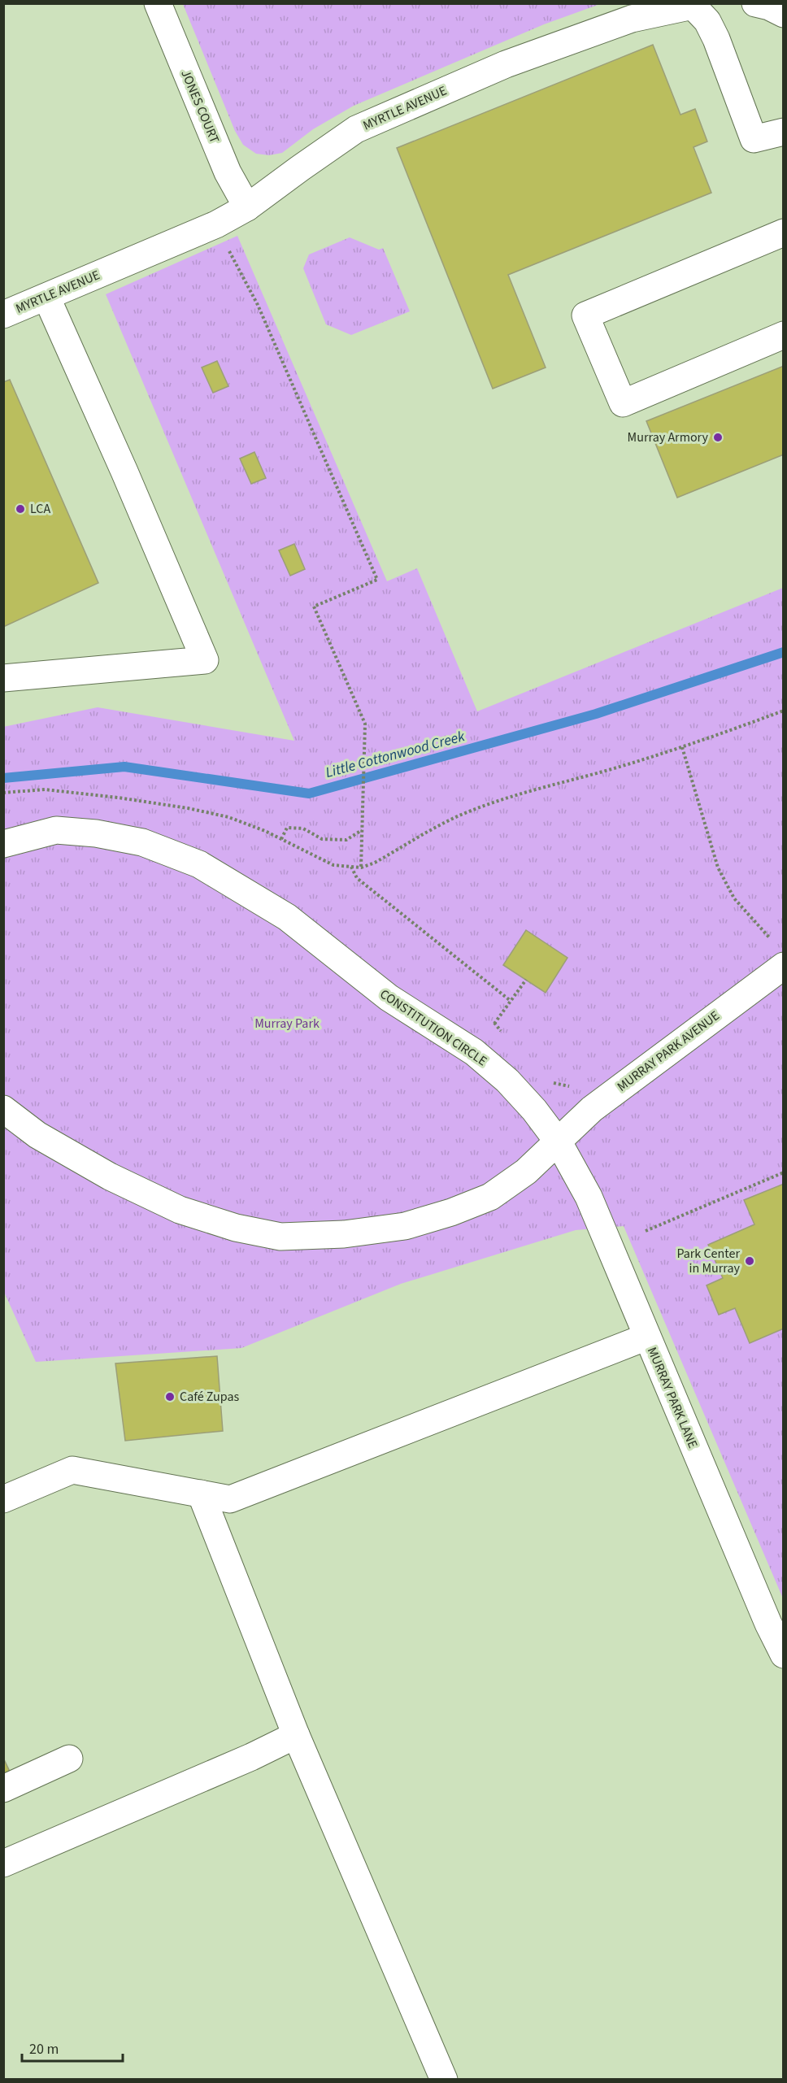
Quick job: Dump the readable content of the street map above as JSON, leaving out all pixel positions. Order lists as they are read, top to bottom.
{
  "streets": {
    "street": [
      "JONES COURT",
      "MYRTLE AVENUE",
      "CONSTITUTION CIRCLE",
      "MURRAY PARK AVENUE",
      "MURRAY PARK LANE"
    ]
  },
  "crossings": [
    ["JONES COURT", "MYRTLE AVENUE"],
    ["CONSTITUTION CIRCLE", "MURRAY PARK AVENUE"],
    ["CONSTITUTION CIRCLE", "MURRAY PARK LANE"],
    ["MURRAY PARK AVENUE", "MURRAY PARK LANE"]
  ],
  "water": ["Little Cottonwood Creek"],
  "parks": ["Murray Park"],
  "places": [
    "Murray Armory",
    "LCA",
    "Park Center in Murray",
    "Café Zupas"
  ],
  "scale_bar": "20 m"
}
